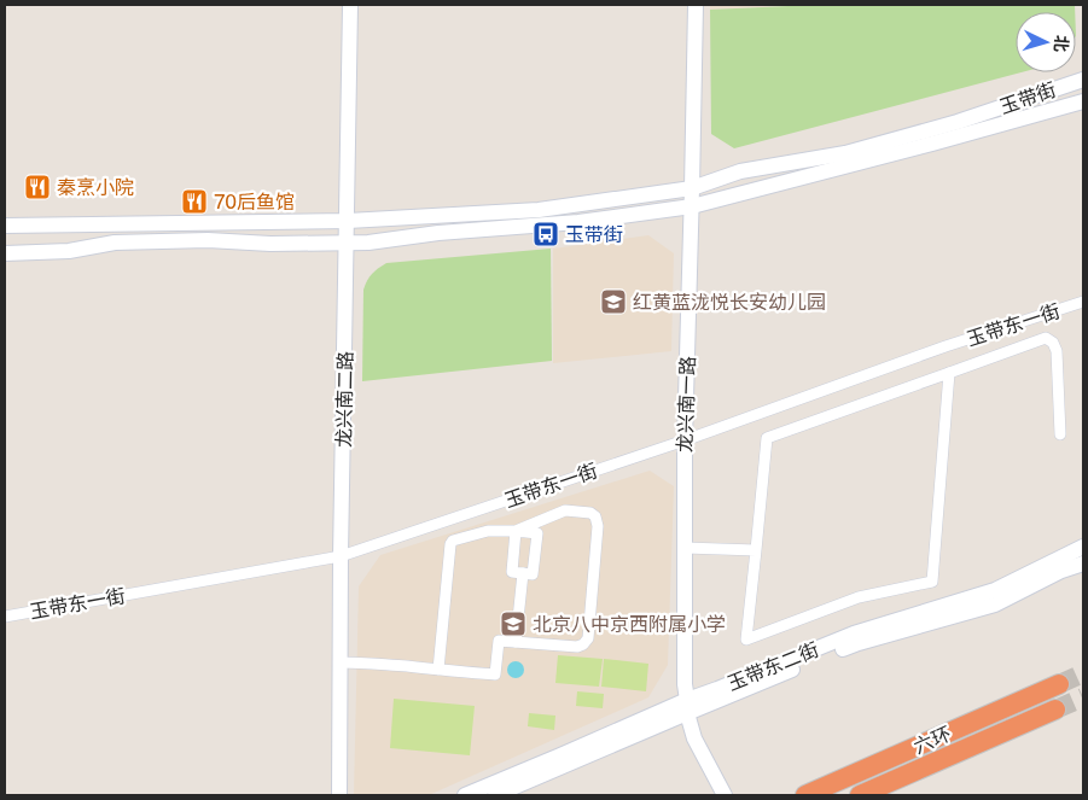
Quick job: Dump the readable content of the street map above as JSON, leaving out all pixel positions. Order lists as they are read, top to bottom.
{
  "streets": {
    "highway": ["六环"],
    "street": [
      "玉带街",
      "玉带东一街",
      "龙兴南二路",
      "龙兴南一路",
      "玉带东二街"
    ]
  },
  "crossings": [
    ["玉带街", "龙兴南二路"],
    ["玉带街", "龙兴南一路"],
    ["玉带东一街", "龙兴南二路"],
    ["玉带东一街", "龙兴南一路"],
    ["龙兴南一路", "玉带东二街"]
  ],
  "places": {
    "restaurant": ["秦烹小院", "70后鱼馆"],
    "bus stop": ["玉带街"],
    "school or university": ["红黄蓝泷悦长安幼儿园", "北京八中京西附属小学"]
  },
  "north": "right"
}
